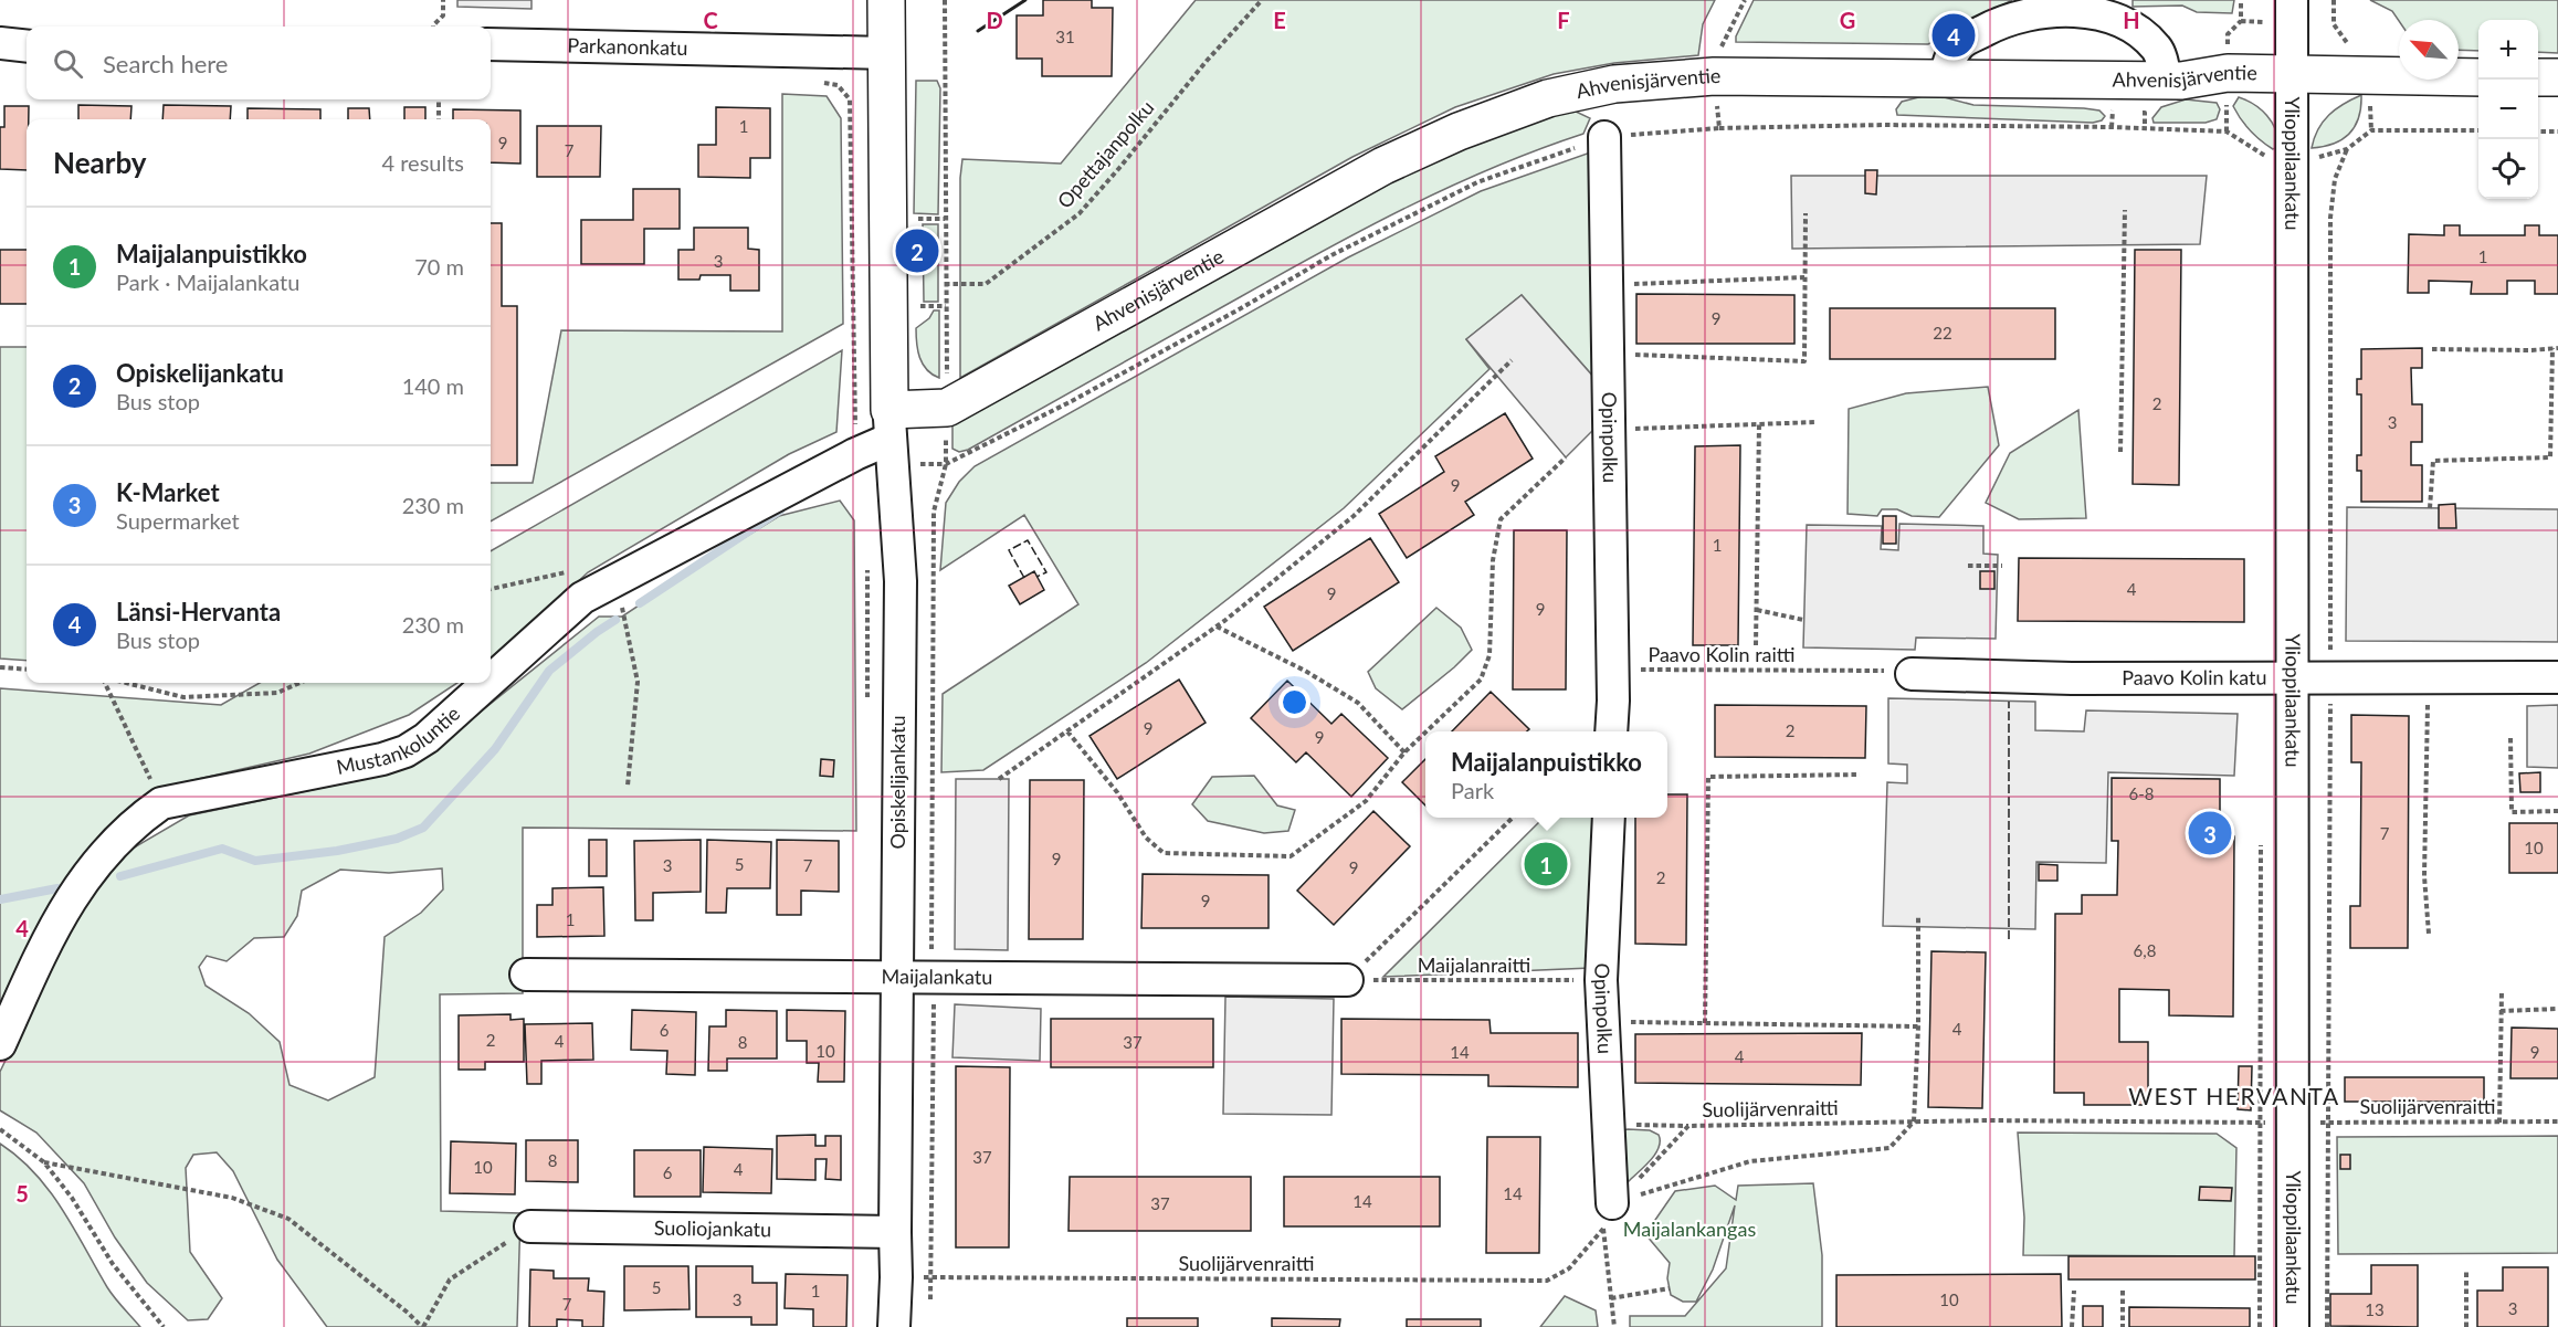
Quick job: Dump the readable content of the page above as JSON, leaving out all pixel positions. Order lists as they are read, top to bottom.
{
  "streets": {
    "main road": ["Ahvenisjärventie", "Opiskelijankatu"],
    "street": [
      "Parkanonkatu",
      "Ylioppilaankatu",
      "Opinpolku",
      "Paavo Kolin katu",
      "Mustankoluntie",
      "Maijalankatu",
      "Suoliojankatu"
    ],
    "path": [
      "Opettajanpolku",
      "Paavo Kolin raitti",
      "Maijalanraitti",
      "Suolijärvenraitti"
    ]
  },
  "crossings": [
    ["Parkanonkatu", "Opiskelijankatu"],
    ["Ahvenisjärventie", "Ylioppilaankatu"],
    ["Ahvenisjärventie", "Mustankoluntie"],
    ["Ahvenisjärventie", "Opiskelijankatu"],
    ["Ylioppilaankatu", "Paavo Kolin katu"],
    ["Ylioppilaankatu", "Suolijärvenraitti"],
    ["Opinpolku", "Paavo Kolin raitti"],
    ["Opinpolku", "Maijalanraitti"],
    ["Opinpolku", "Suolijärvenraitti"],
    ["Paavo Kolin raitti", "Paavo Kolin katu"],
    ["Mustankoluntie", "Opiskelijankatu"],
    ["Opiskelijankatu", "Maijalankatu"],
    ["Opiskelijankatu", "Suolijärvenraitti"],
    ["Opiskelijankatu", "Suoliojankatu"],
    ["Maijalanraitti", "Maijalankatu"]
  ],
  "districts": ["WEST HERVANTA"],
  "parks": ["Maijalankangas"],
  "house_numbers": [
    "31",
    "1",
    "9",
    "7",
    "1",
    "3",
    "9",
    "22",
    "2",
    "3",
    "9",
    "1",
    "4",
    "9",
    "9",
    "9",
    "2",
    "9",
    "6-8",
    "7",
    "10",
    "9",
    "5",
    "3",
    "7",
    "9",
    "2",
    "9",
    "1",
    "6,8",
    "4",
    "6",
    "2",
    "4",
    "8",
    "37",
    "10",
    "14",
    "9",
    "4",
    "37",
    "8",
    "10",
    "4",
    "6",
    "14",
    "14",
    "37",
    "5",
    "1",
    "3",
    "10",
    "7",
    "3",
    "13"
  ],
  "north": "top left",
  "page": {
    "pins": [
      "4",
      "2",
      "3",
      "1"
    ],
    "map_buttons": ["+", "−"],
    "search": "Search here",
    "heading": ["Nearby", "4 results"],
    "list": [
      {
        "mark": "1",
        "name": "Maijalanpuistikko",
        "note": "Park · Maijalankatu",
        "value": "70 m"
      },
      {
        "mark": "2",
        "name": "Opiskelijankatu",
        "note": "Bus stop",
        "value": "140 m"
      },
      {
        "mark": "3",
        "name": "K-Market",
        "note": "Supermarket",
        "value": "230 m"
      },
      {
        "mark": "4",
        "name": "Länsi-Hervanta",
        "note": "Bus stop",
        "value": "230 m"
      }
    ],
    "popup": ["Maijalanpuistikko", "Park"]
  },
  "grid": {
    "columns": [
      "C",
      "D",
      "E",
      "F",
      "G",
      "H"
    ],
    "rows": ["4", "5"]
  }
}
